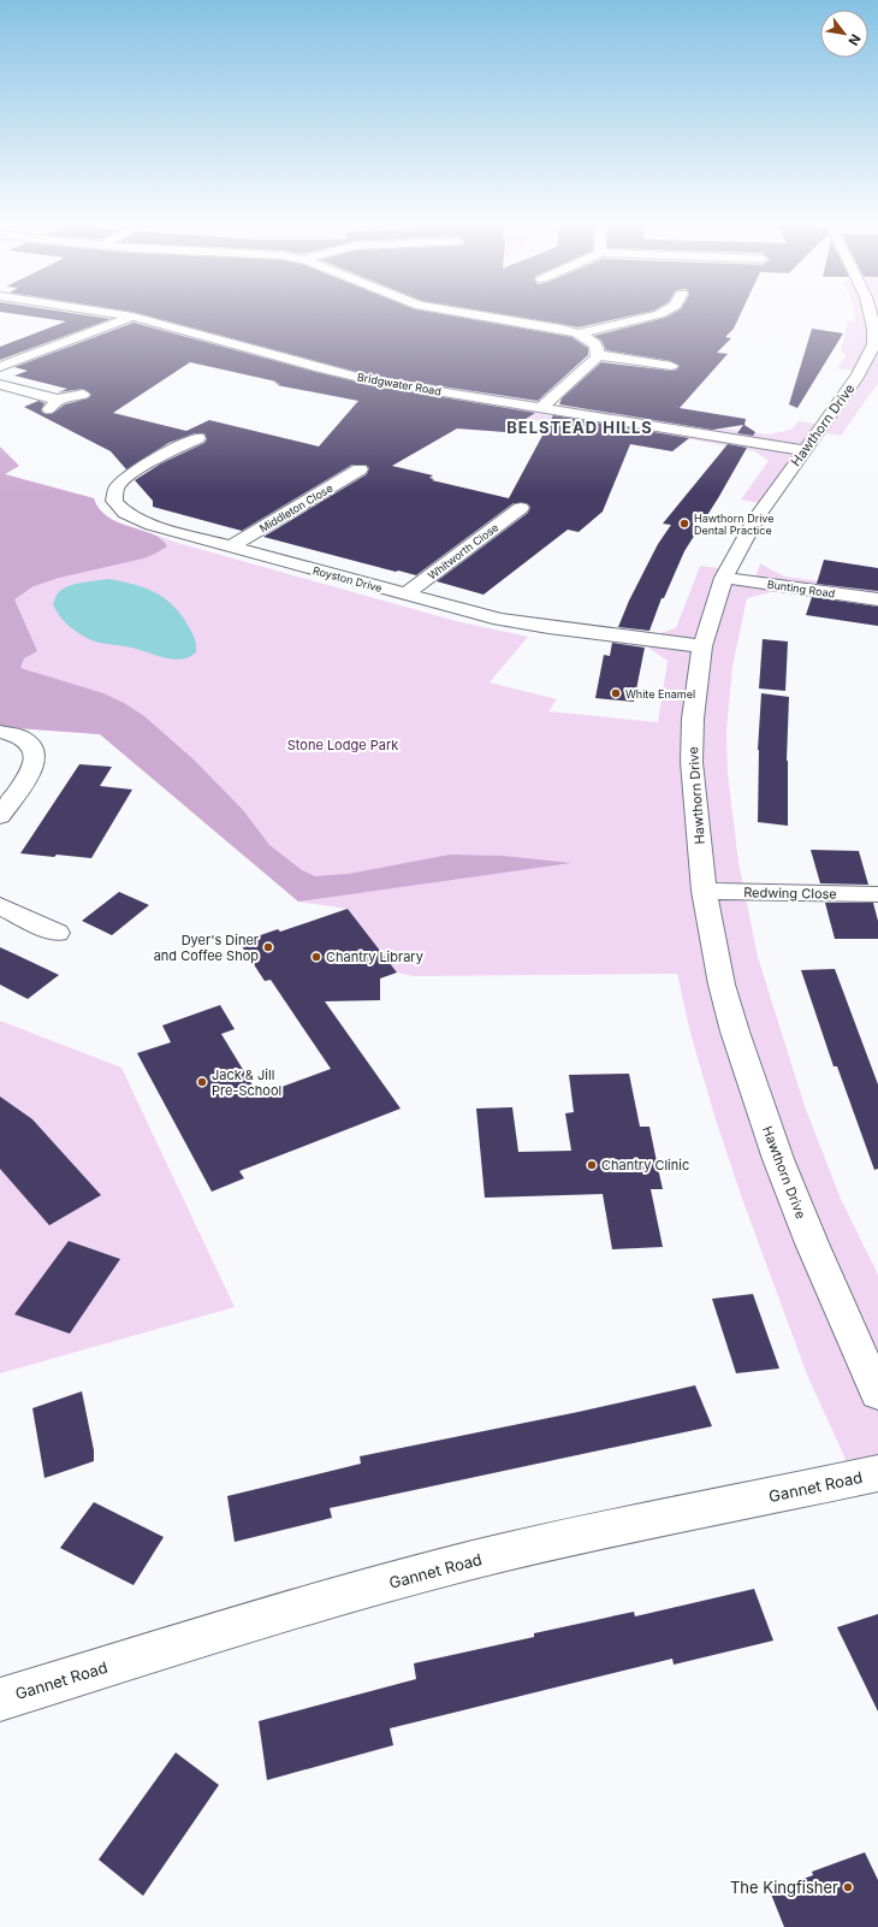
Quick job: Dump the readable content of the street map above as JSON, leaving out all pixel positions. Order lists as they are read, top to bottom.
{
  "streets": {
    "street": [
      "Bridgwater Road",
      "Hawthorn Drive",
      "Middleton Close",
      "Whitworth Close",
      "Royston Drive",
      "Bunting Road",
      "Redwing Close",
      "Gannet Road"
    ]
  },
  "crossings": [
    ["Bridgwater Road", "Hawthorn Drive"],
    ["Hawthorn Drive", "Royston Drive"],
    ["Hawthorn Drive", "Bunting Road"],
    ["Hawthorn Drive", "Redwing Close"],
    ["Middleton Close", "Royston Drive"],
    ["Whitworth Close", "Royston Drive"]
  ],
  "districts": ["BELSTEAD HILLS"],
  "parks": ["Stone Lodge Park"],
  "places": [
    "Hawthorn Drive Dental Practice",
    "White Enamel",
    "Dyer's Diner and Coffee Shop",
    "Chantry Library",
    "Jack & Jill Pre-School",
    "Chantry Clinic",
    "The Kingfisher"
  ],
  "north": "bottom right"
}
